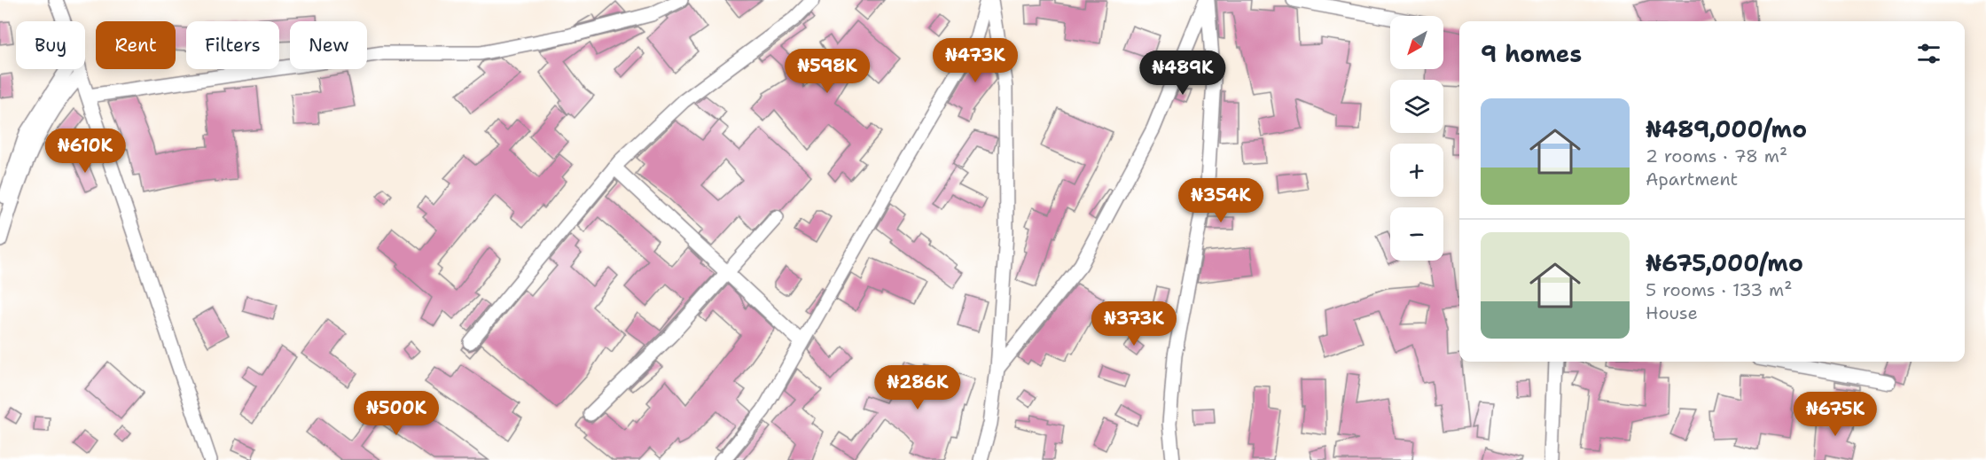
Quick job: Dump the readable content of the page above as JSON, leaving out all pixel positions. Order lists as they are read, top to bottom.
{
  "north": "bottom left",
  "page": {
    "map_buttons": ["+", "−"],
    "chip": [
      "Buy",
      "Rent",
      "Filters",
      "New"
    ],
    "heading": "9 homes",
    "price": [
      "₦473K",
      "₦598K",
      "₦489K",
      "₦610K",
      "₦354K",
      "₦373K",
      "₦286K",
      "₦500K",
      "₦675K"
    ],
    "list": [
      {
        "name": "₦489,000/mo",
        "note": "2 rooms · 78 m² · Apartment"
      },
      {
        "name": "₦675,000/mo",
        "note": "5 rooms · 133 m² · House"
      }
    ]
  }
}
